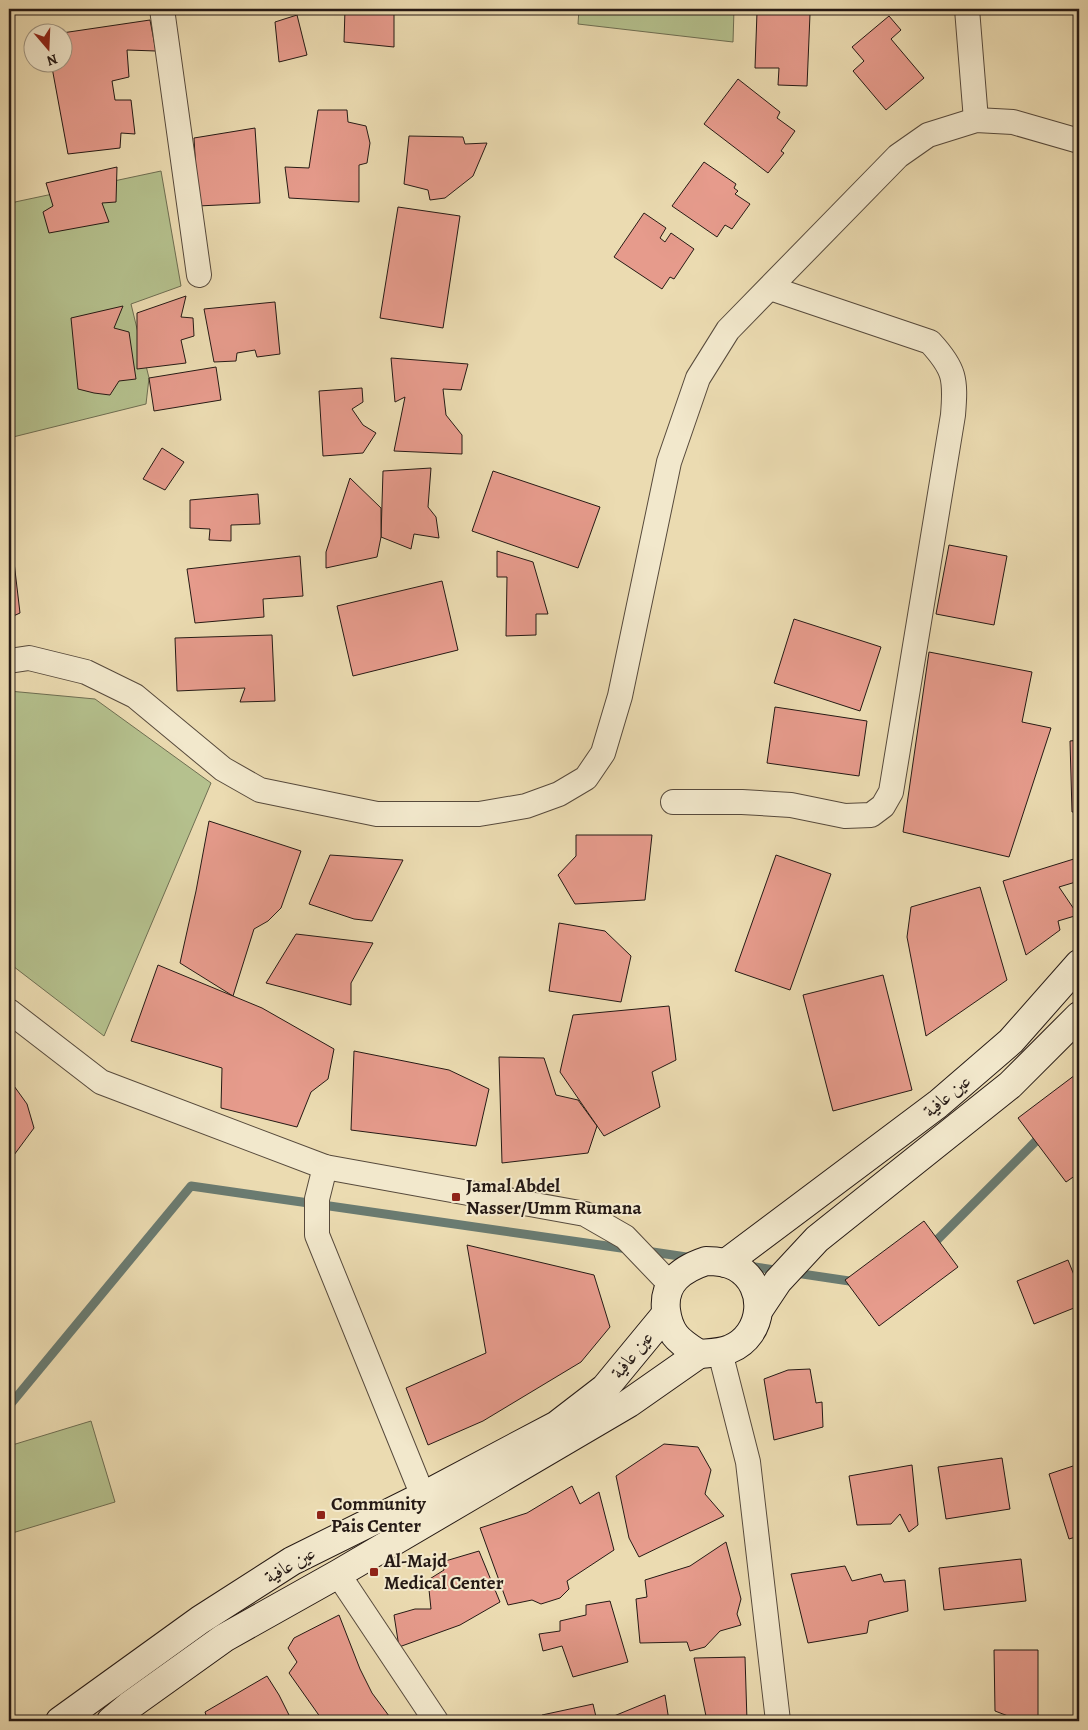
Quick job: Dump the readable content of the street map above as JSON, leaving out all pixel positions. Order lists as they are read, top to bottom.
{
  "streets": {
    "main road": ["عين عافية"]
  },
  "places": {
    "transit": ["Jamal Abdel Nasser/Umm Rumana", "Community Pais Center", "Al-Majd Medical Center"]
  },
  "north": "bottom"
}
